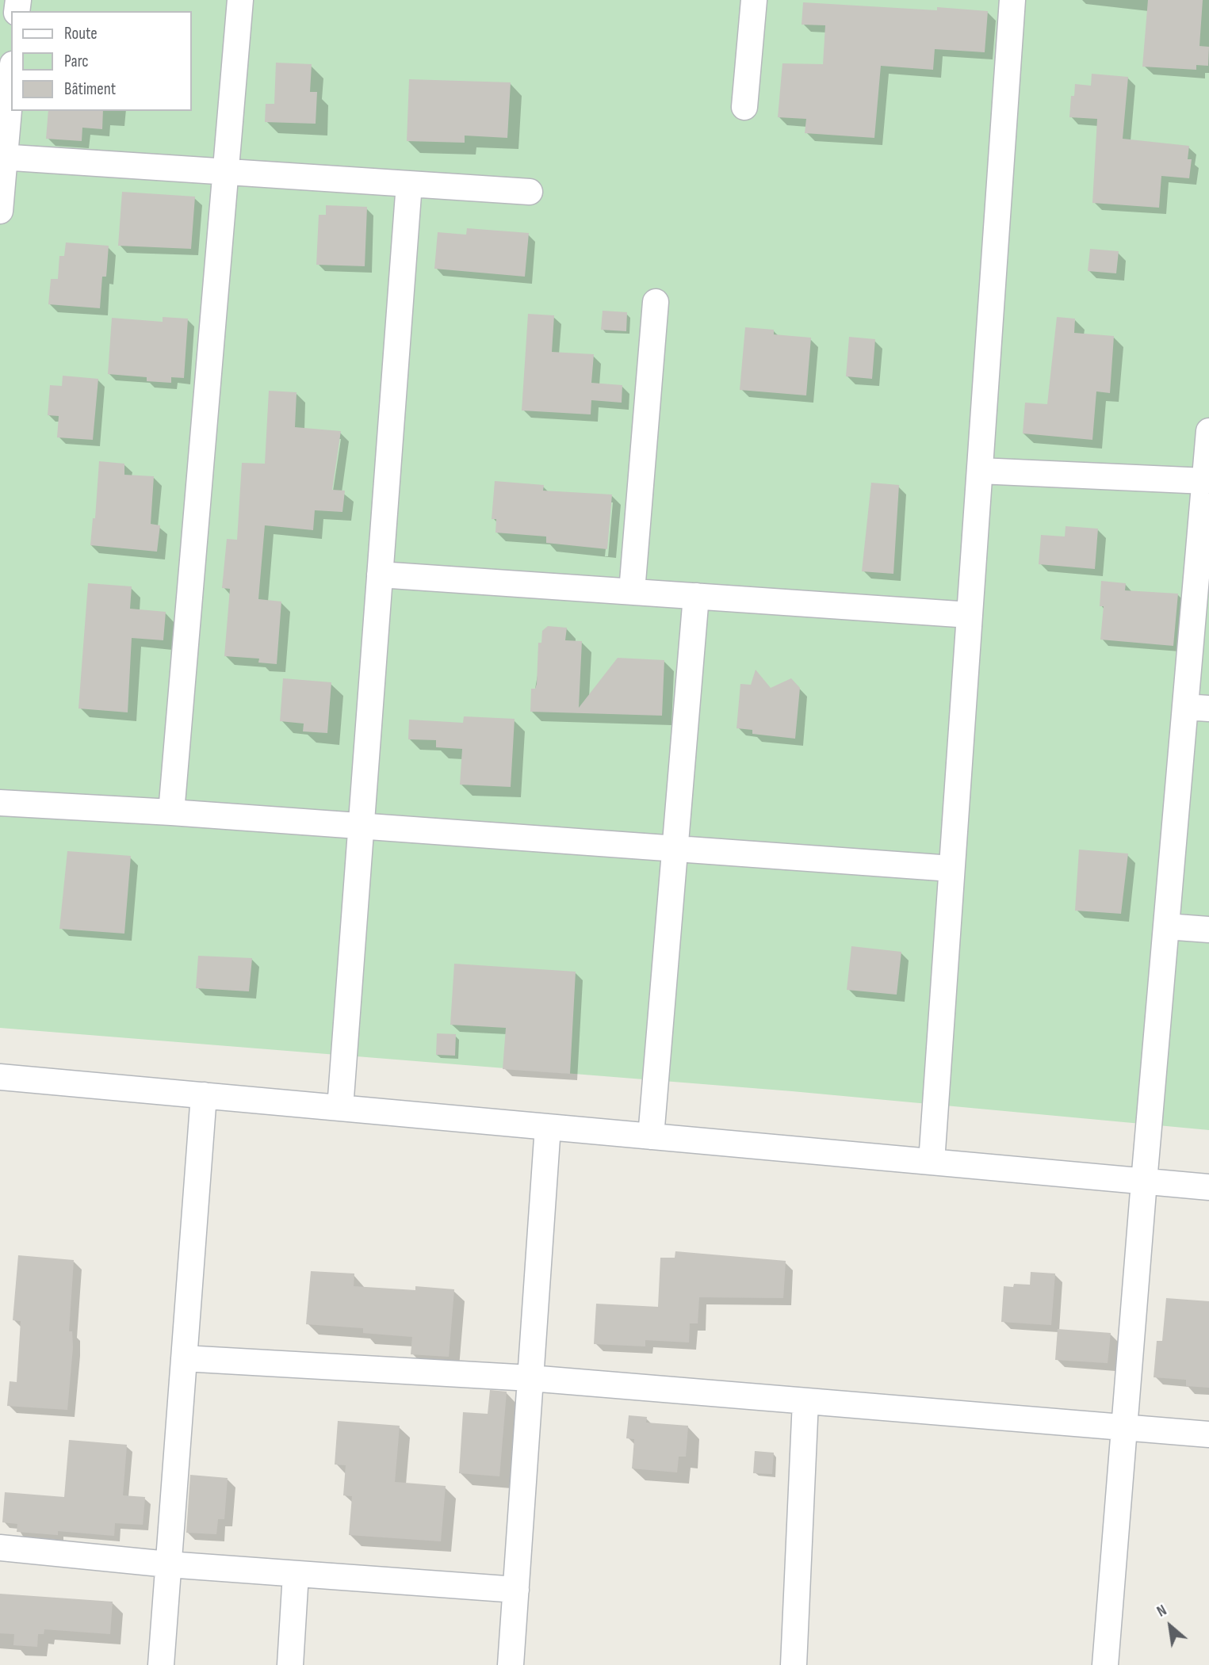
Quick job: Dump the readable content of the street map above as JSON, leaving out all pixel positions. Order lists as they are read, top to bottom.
{
  "legend": ["Route", "Parc", "Bâtiment"],
  "north": "top left"
}
